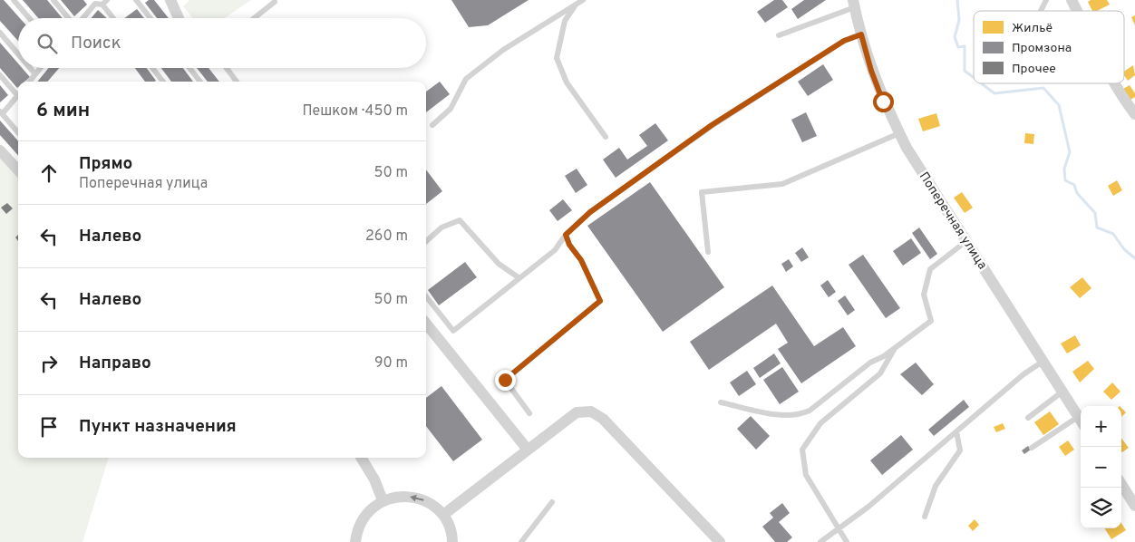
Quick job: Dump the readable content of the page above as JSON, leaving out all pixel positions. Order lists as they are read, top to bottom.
{
  "streets": {
    "street": ["Поперечная улица"]
  },
  "legend": ["Жильё", "Промзона", "Прочее"],
  "page": {
    "search": "Поиск",
    "heading": ["6 мин", "Пешком · 450 m"],
    "list": [
      ["Прямо", "Поперечная улица", "50 m"],
      ["Налево", "260 m"],
      ["Налево", "50 m"],
      ["Направо", "90 m"],
      "Пункт назначения"
    ],
    "map_buttons": ["+", "−"]
  }
}
